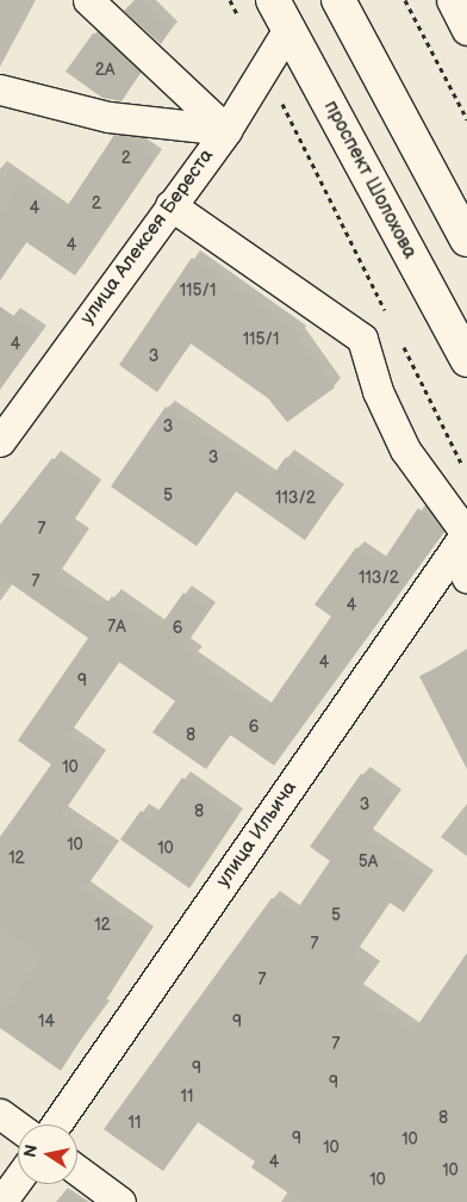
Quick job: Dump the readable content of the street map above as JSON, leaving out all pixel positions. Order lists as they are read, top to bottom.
{
  "streets": {
    "main road": ["проспект Шолохова"],
    "street": ["улица Алексея Береста", "улица Ильича"]
  },
  "crossings": [
    ["проспект Шолохова", "улица Алексея Береста"]
  ],
  "house_numbers": [
    "2А",
    "2",
    "2",
    "4",
    "4",
    "115/1",
    "115/1",
    "4",
    "3",
    "3",
    "3",
    "5",
    "113/2",
    "7",
    "113/2",
    "7",
    "4",
    "7А",
    "6",
    "4",
    "9",
    "6",
    "8",
    "10",
    "3",
    "8",
    "10",
    "10",
    "12",
    "5А",
    "5",
    "12",
    "7",
    "7",
    "14",
    "9",
    "7",
    "9",
    "9",
    "11",
    "8",
    "11",
    "9",
    "10",
    "10",
    "4",
    "10",
    "10"
  ],
  "north": "left"
}
